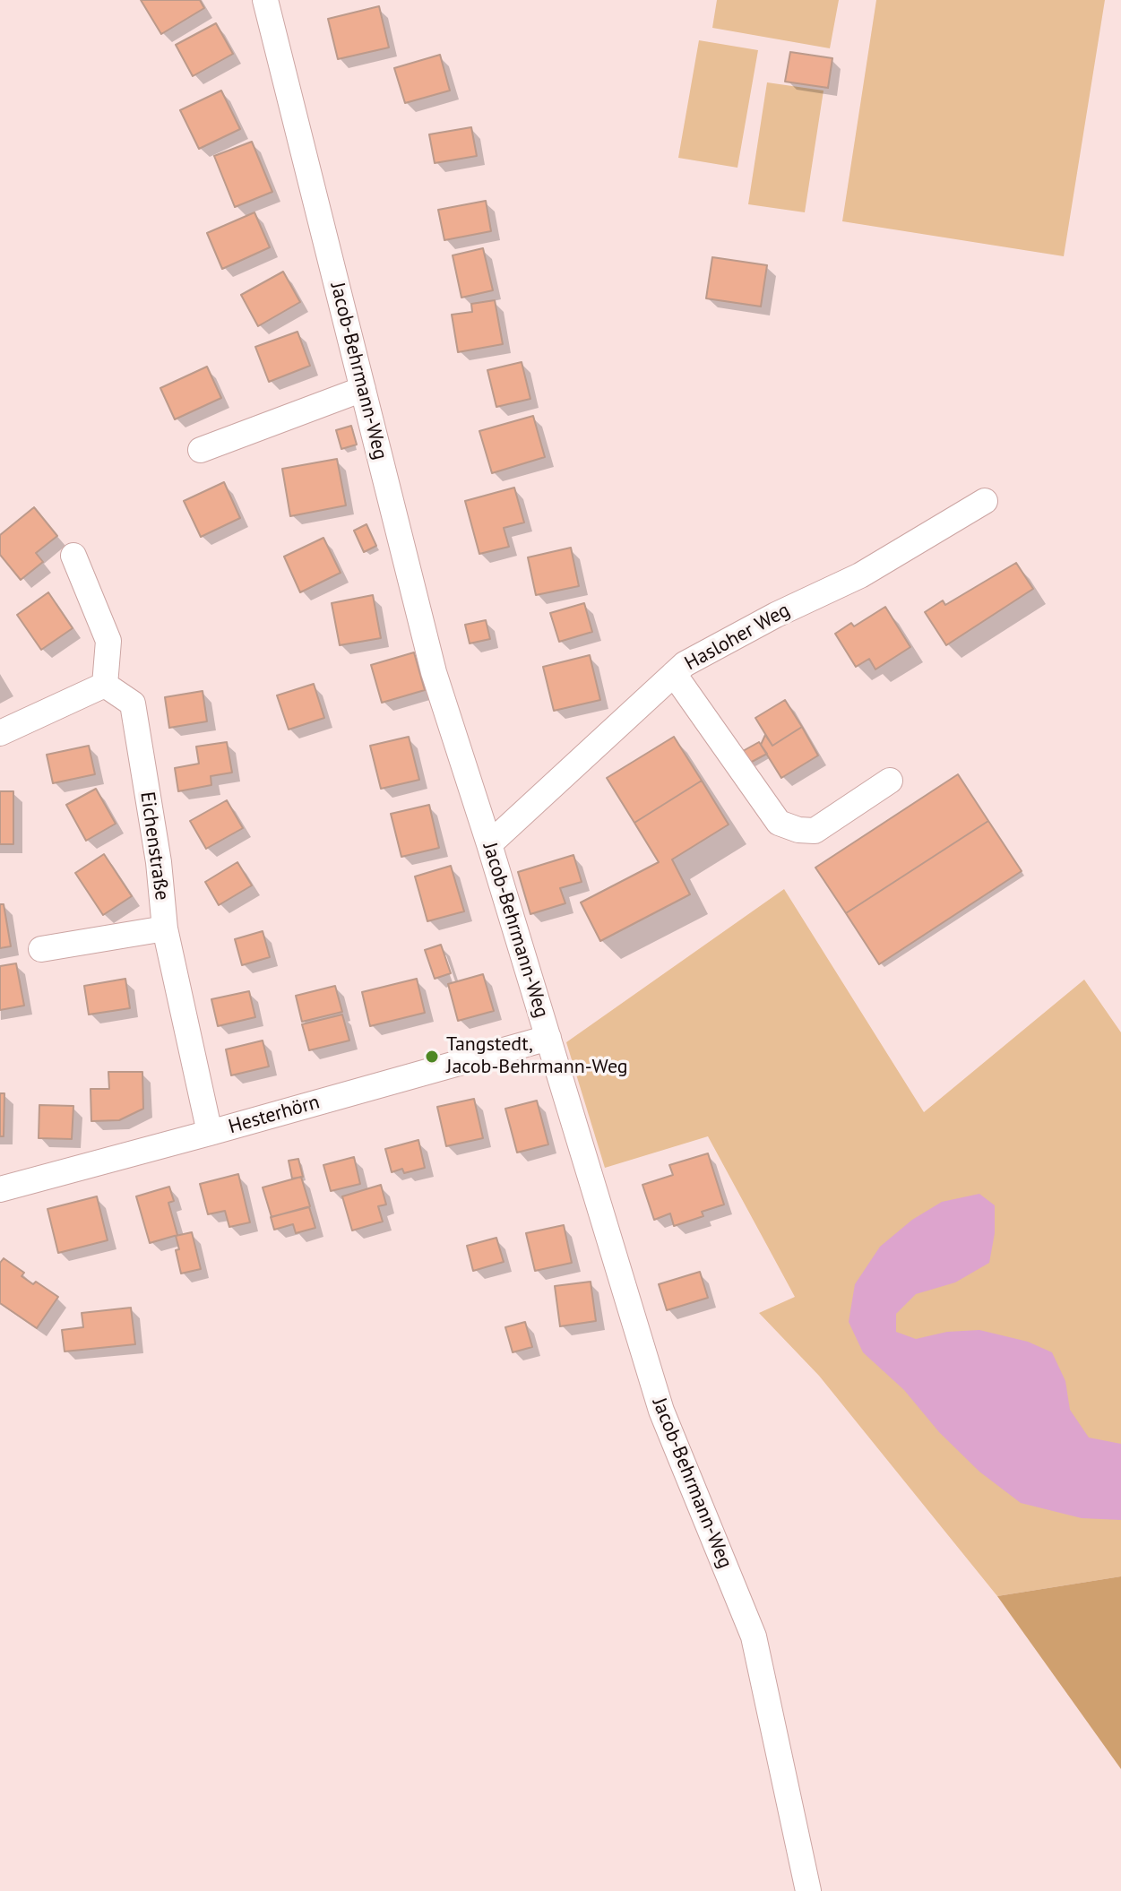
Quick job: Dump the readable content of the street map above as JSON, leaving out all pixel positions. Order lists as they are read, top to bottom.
{
  "streets": {
    "street": [
      "Jacob-Behrmann-Weg",
      "Hasloher Weg",
      "Eichenstraße",
      "Hesterhörn"
    ]
  },
  "crossings": [
    ["Jacob-Behrmann-Weg", "Hasloher Weg"],
    ["Jacob-Behrmann-Weg", "Hesterhörn"],
    ["Eichenstraße", "Hesterhörn"]
  ],
  "places": ["Tangstedt, Jacob-Behrmann-Weg"]
}
